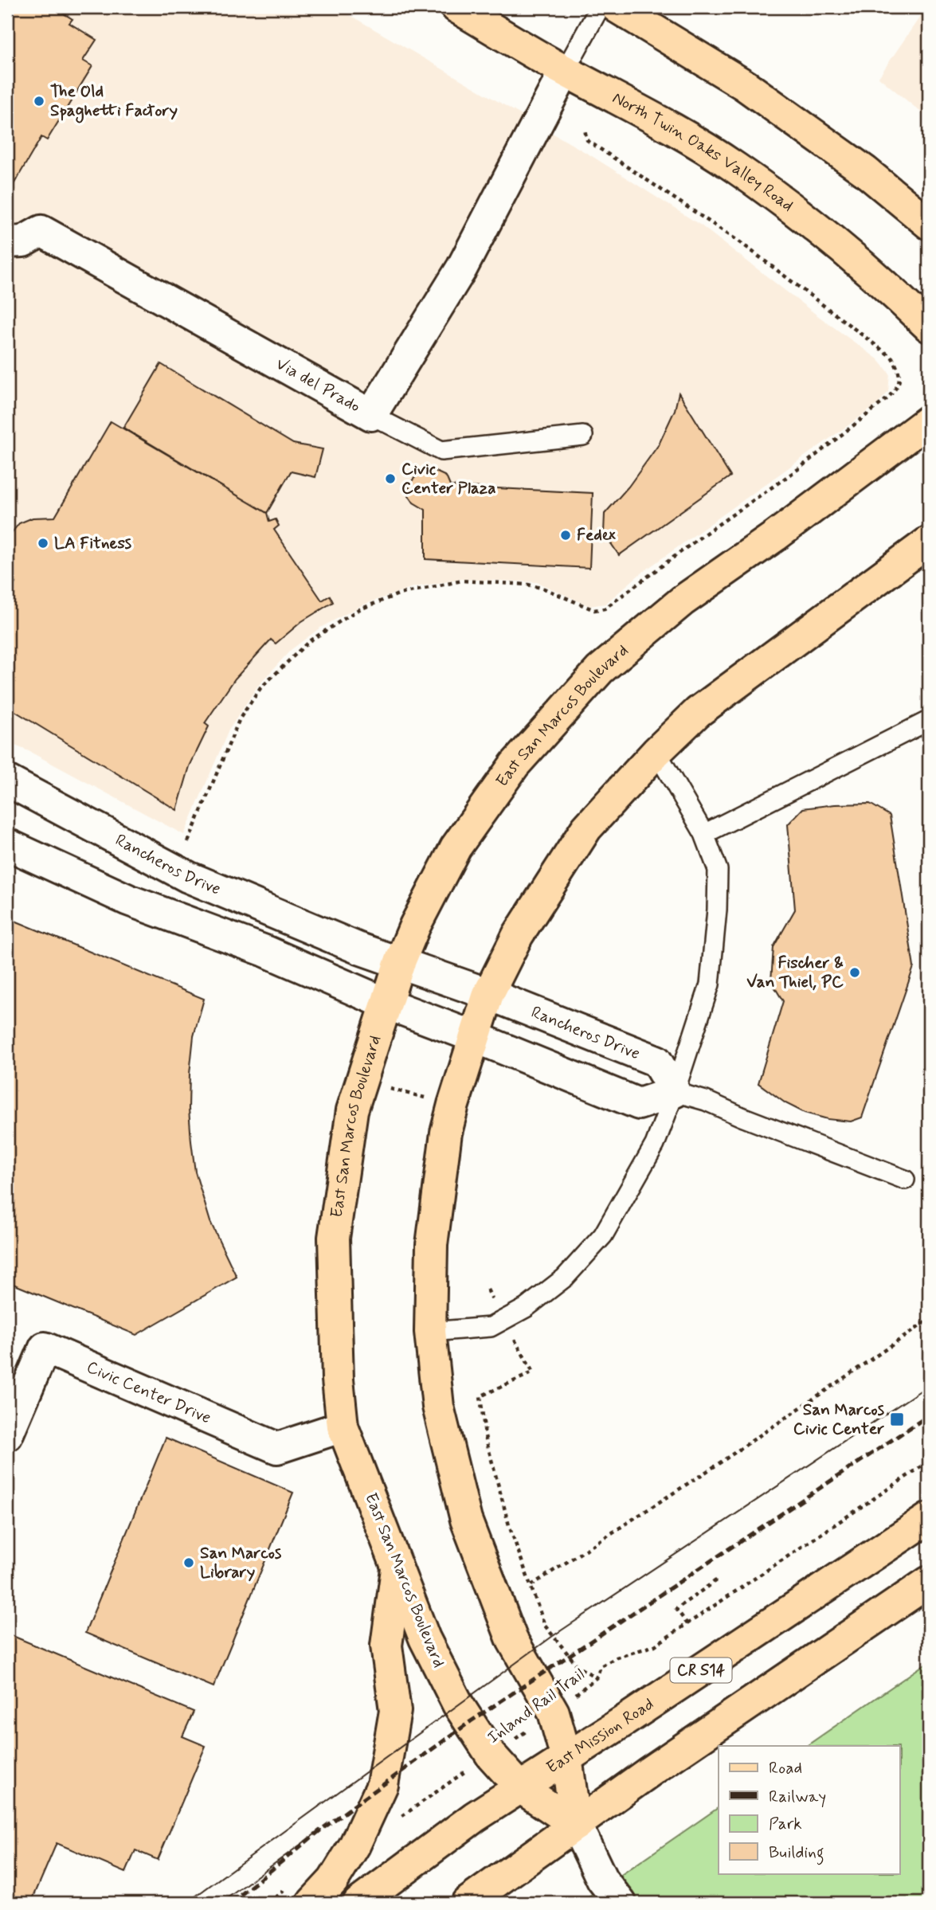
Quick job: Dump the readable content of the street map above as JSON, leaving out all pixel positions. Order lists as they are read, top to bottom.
{
  "streets": {
    "main road": [
      "North Twin Oaks Valley Road",
      "East San Marcos Boulevard",
      "CR S14",
      "East Mission Road"
    ],
    "street": ["Via del Prado", "Rancheros Drive", "Civic Center Drive"],
    "path": ["Inland Rail Trail"]
  },
  "crossings": [
    ["North Twin Oaks Valley Road", "Via del Prado"],
    ["East San Marcos Boulevard", "Rancheros Drive"],
    ["East San Marcos Boulevard", "Civic Center Drive"],
    ["East San Marcos Boulevard", "Inland Rail Trail"],
    ["East San Marcos Boulevard", "East Mission Road"]
  ],
  "places": {
    "other": [
      "The Old Spaghetti Factory",
      "Civic Center Plaza",
      "Fedex",
      "LA Fitness",
      "Fischer & Van Thiel, PC",
      "San Marcos Library"
    ],
    "transit": ["San Marcos Civic Center"]
  },
  "legend": [
    "Road",
    "Railway",
    "Park",
    "Building"
  ]
}
